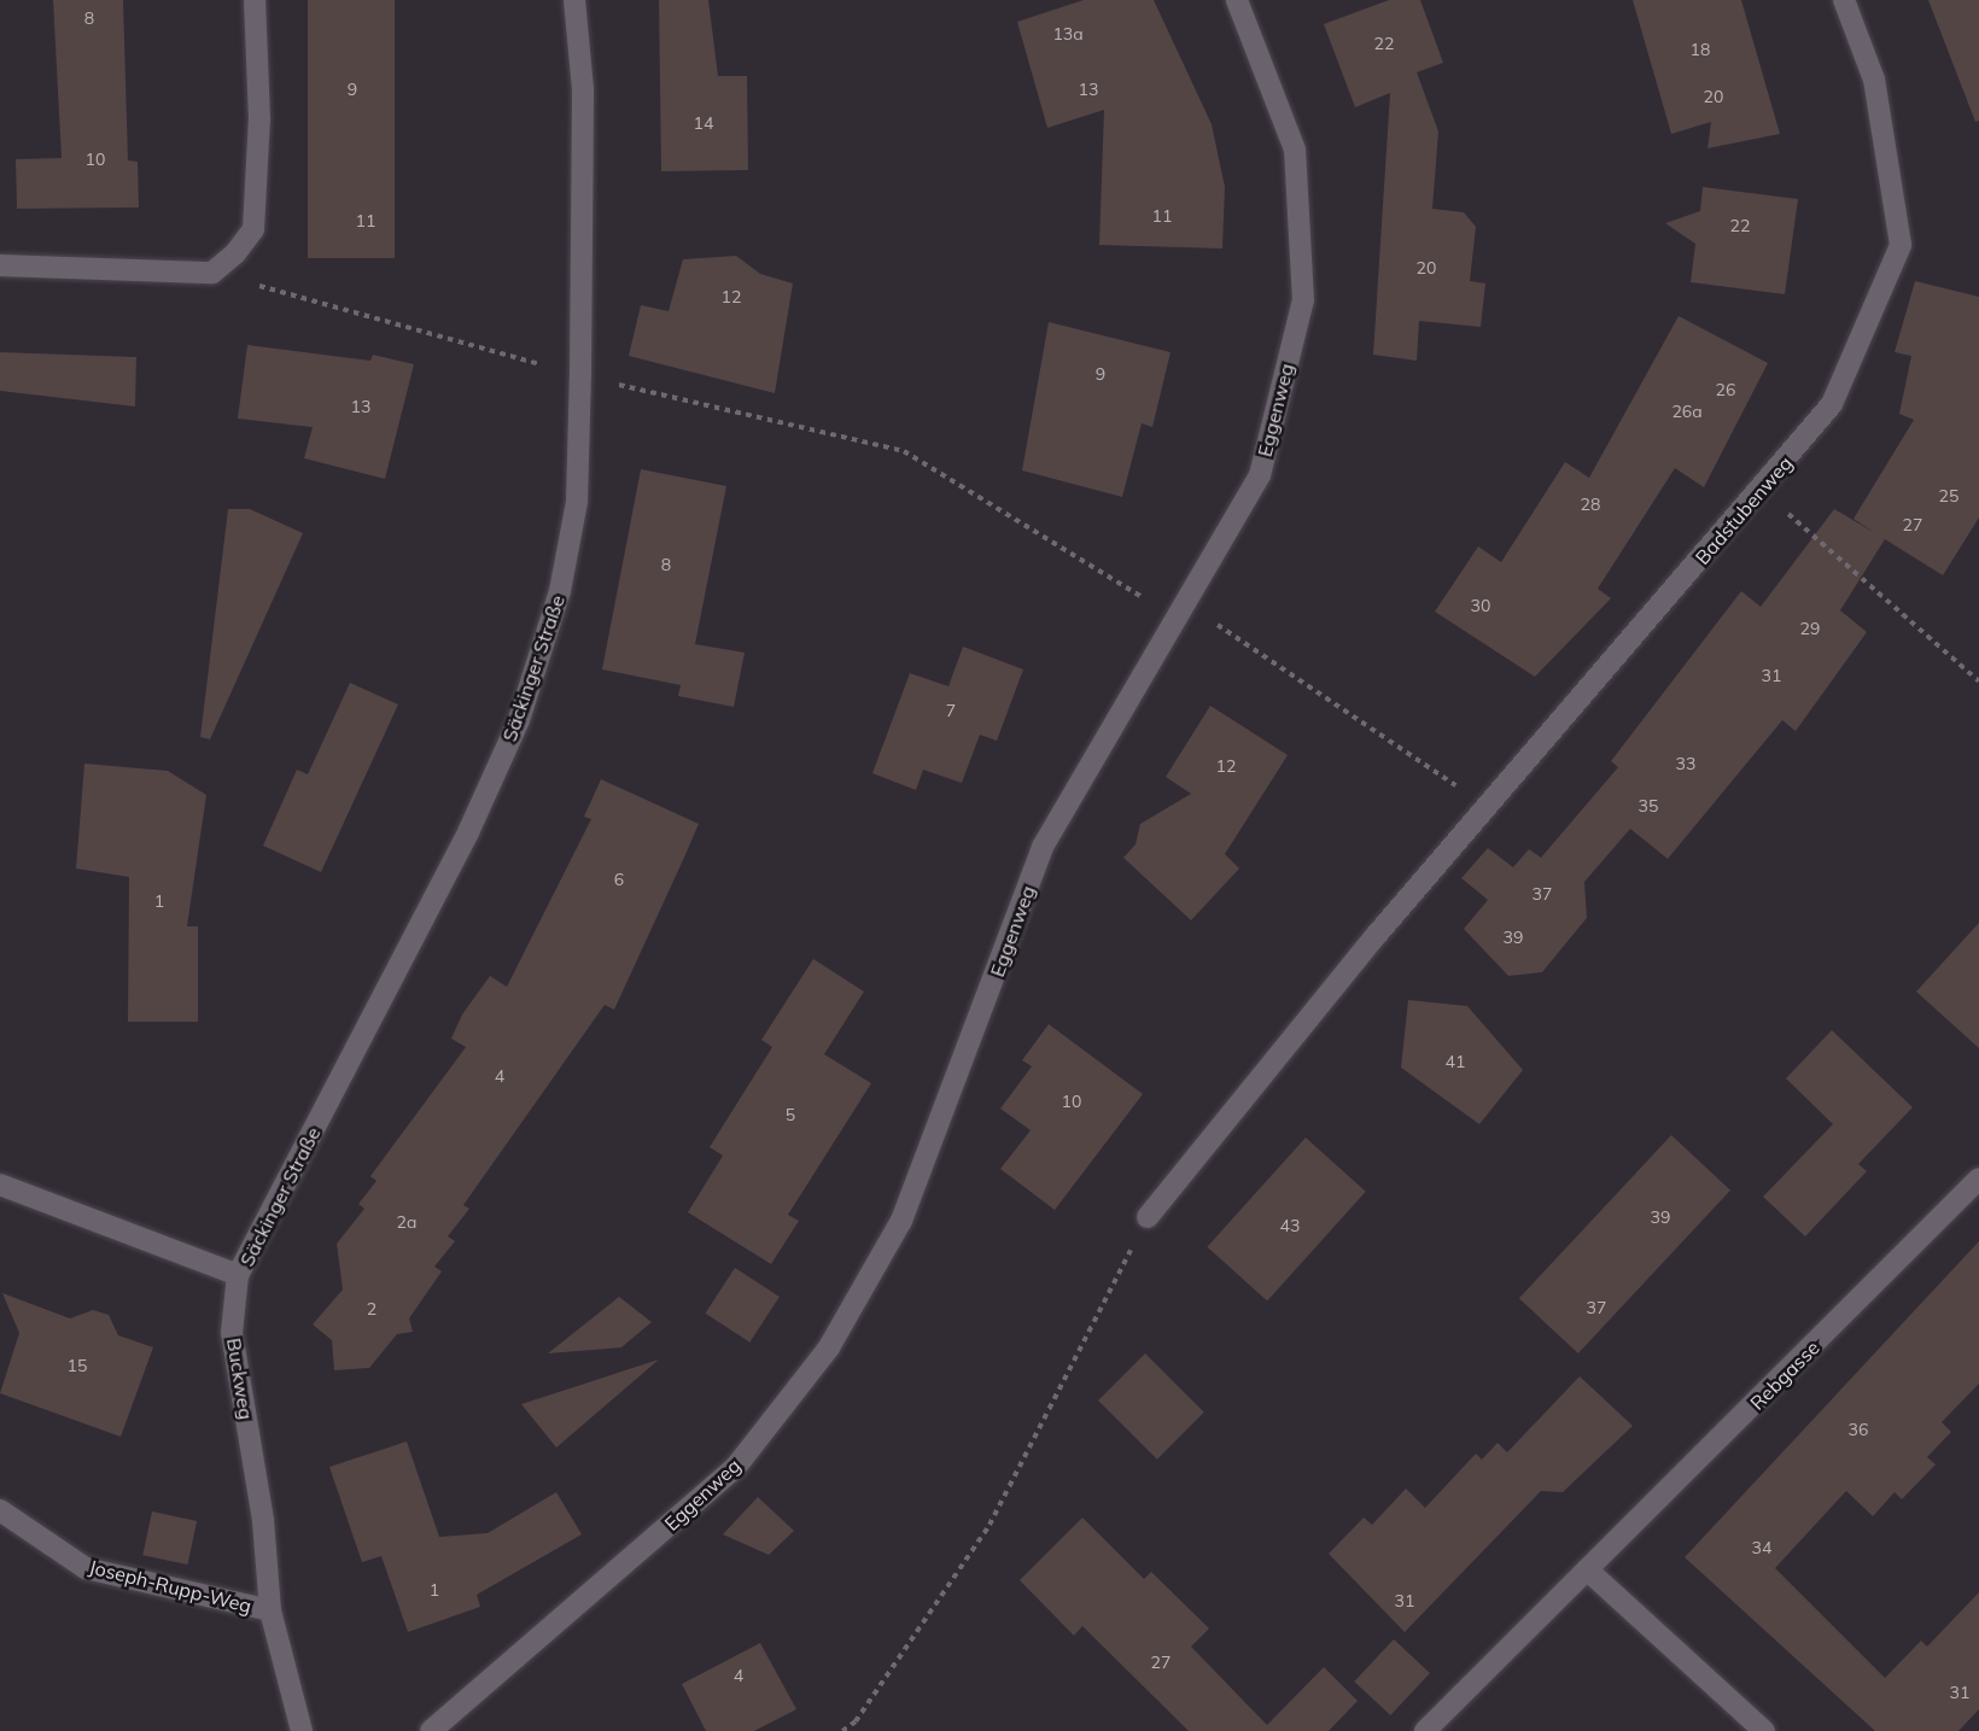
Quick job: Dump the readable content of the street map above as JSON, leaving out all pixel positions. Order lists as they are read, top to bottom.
{
  "streets": {
    "street": [
      "Eggenweg",
      "Badstubenweg",
      "Säckinger Straße",
      "Rebgasse",
      "Buckweg",
      "Joseph-Rupp-Weg"
    ]
  },
  "crossings": [
    ["Säckinger Straße", "Buckweg"],
    ["Buckweg", "Joseph-Rupp-Weg"]
  ],
  "house_numbers": [
    "8",
    "13a",
    "22",
    "18",
    "9",
    "13",
    "20",
    "14",
    "10",
    "11",
    "11",
    "22",
    "20",
    "12",
    "9",
    "26",
    "13",
    "26a",
    "25",
    "28",
    "27",
    "8",
    "30",
    "29",
    "31",
    "7",
    "33",
    "12",
    "35",
    "6",
    "37",
    "1",
    "39",
    "41",
    "4",
    "10",
    "5",
    "39",
    "2a",
    "43",
    "37",
    "2",
    "15",
    "36",
    "34",
    "1",
    "31",
    "27",
    "4",
    "31"
  ]
}
